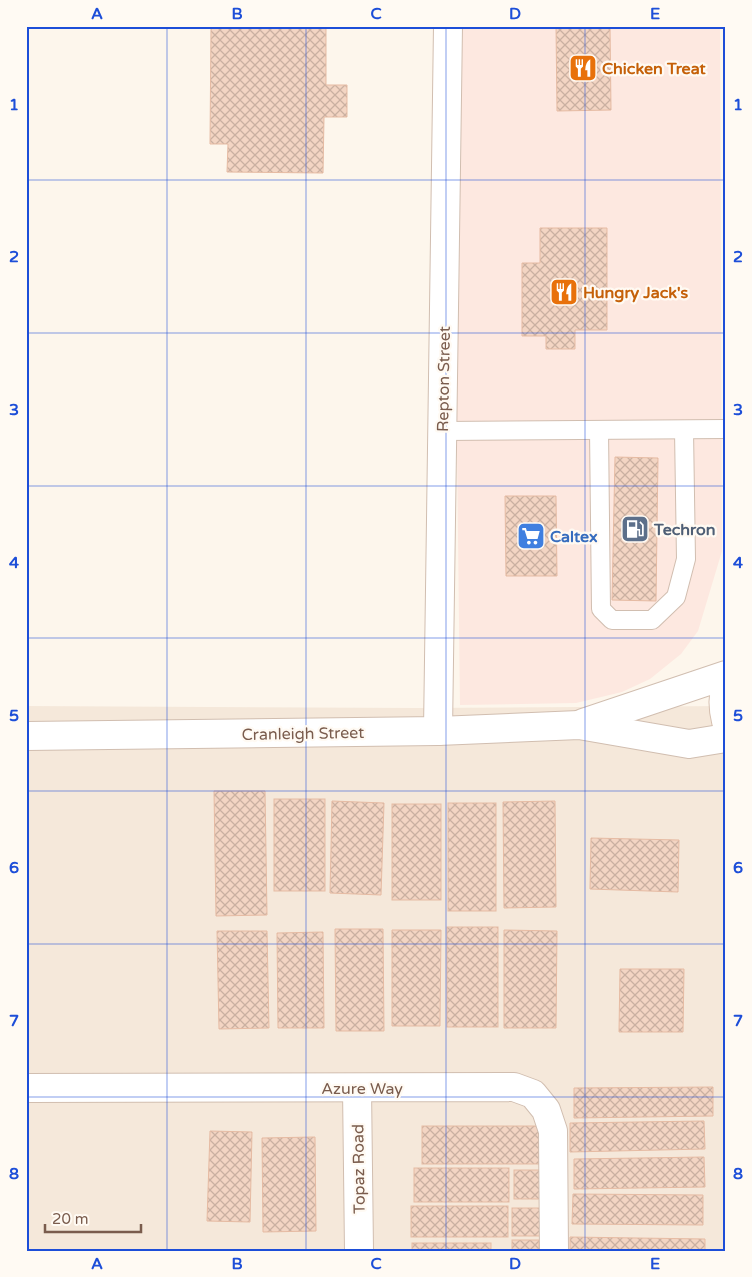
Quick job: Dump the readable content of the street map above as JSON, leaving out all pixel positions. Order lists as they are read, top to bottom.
{
  "streets": {
    "street": [
      "Repton Street",
      "Cranleigh Street",
      "Azure Way",
      "Topaz Road"
    ]
  },
  "crossings": [
    ["Repton Street", "Cranleigh Street"],
    ["Azure Way", "Topaz Road"]
  ],
  "places": {
    "restaurant": ["Chicken Treat", "Hungry Jack's"],
    "fuel station": ["Techron"],
    "supermarket": ["Caltex"]
  },
  "scale_bar": "20 m",
  "grid": {
    "columns": [
      "A",
      "B",
      "C",
      "D",
      "E"
    ],
    "rows": [
      "1",
      "2",
      "3",
      "4",
      "5",
      "6",
      "7",
      "8"
    ]
  }
}
